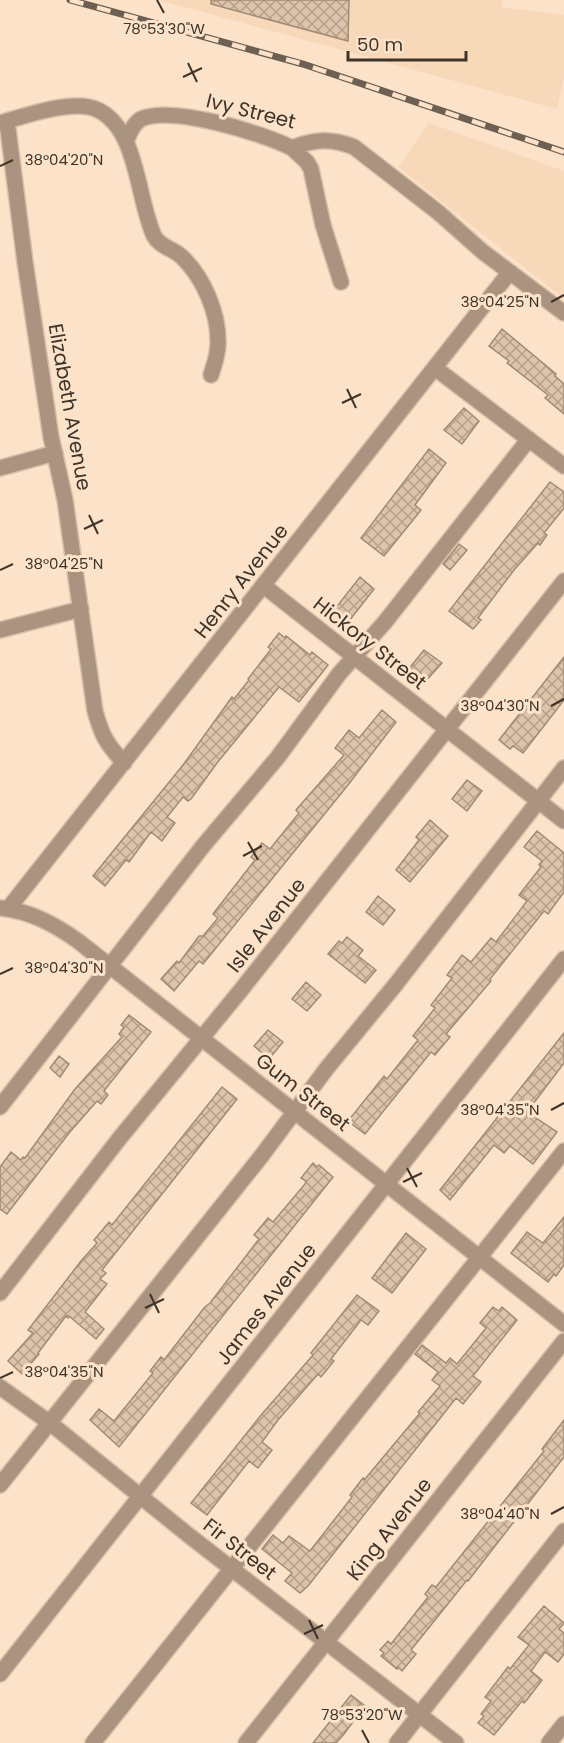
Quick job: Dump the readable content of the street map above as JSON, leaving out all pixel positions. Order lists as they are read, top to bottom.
{
  "streets": {
    "street": [
      "Ivy Street",
      "Elizabeth Avenue",
      "Henry Avenue",
      "Hickory Street",
      "Isle Avenue",
      "Gum Street",
      "James Avenue",
      "King Avenue",
      "Fir Street"
    ]
  },
  "crossings": [
    ["Ivy Street", "Henry Avenue"],
    ["Elizabeth Avenue", "Henry Avenue"],
    ["Henry Avenue", "Hickory Street"],
    ["Henry Avenue", "Gum Street"],
    ["Hickory Street", "Isle Avenue"],
    ["Isle Avenue", "Gum Street"],
    ["Gum Street", "James Avenue"],
    ["James Avenue", "Fir Street"],
    ["King Avenue", "Fir Street"]
  ],
  "scale_bar": "50 m",
  "coordinates": [
    "78°53'30\"W",
    "38°04'20\"N",
    "38°04'25\"N",
    "38°04'30\"N",
    "38°04'35\"N",
    "38°04'40\"N",
    "78°53'20\"W"
  ]
}
